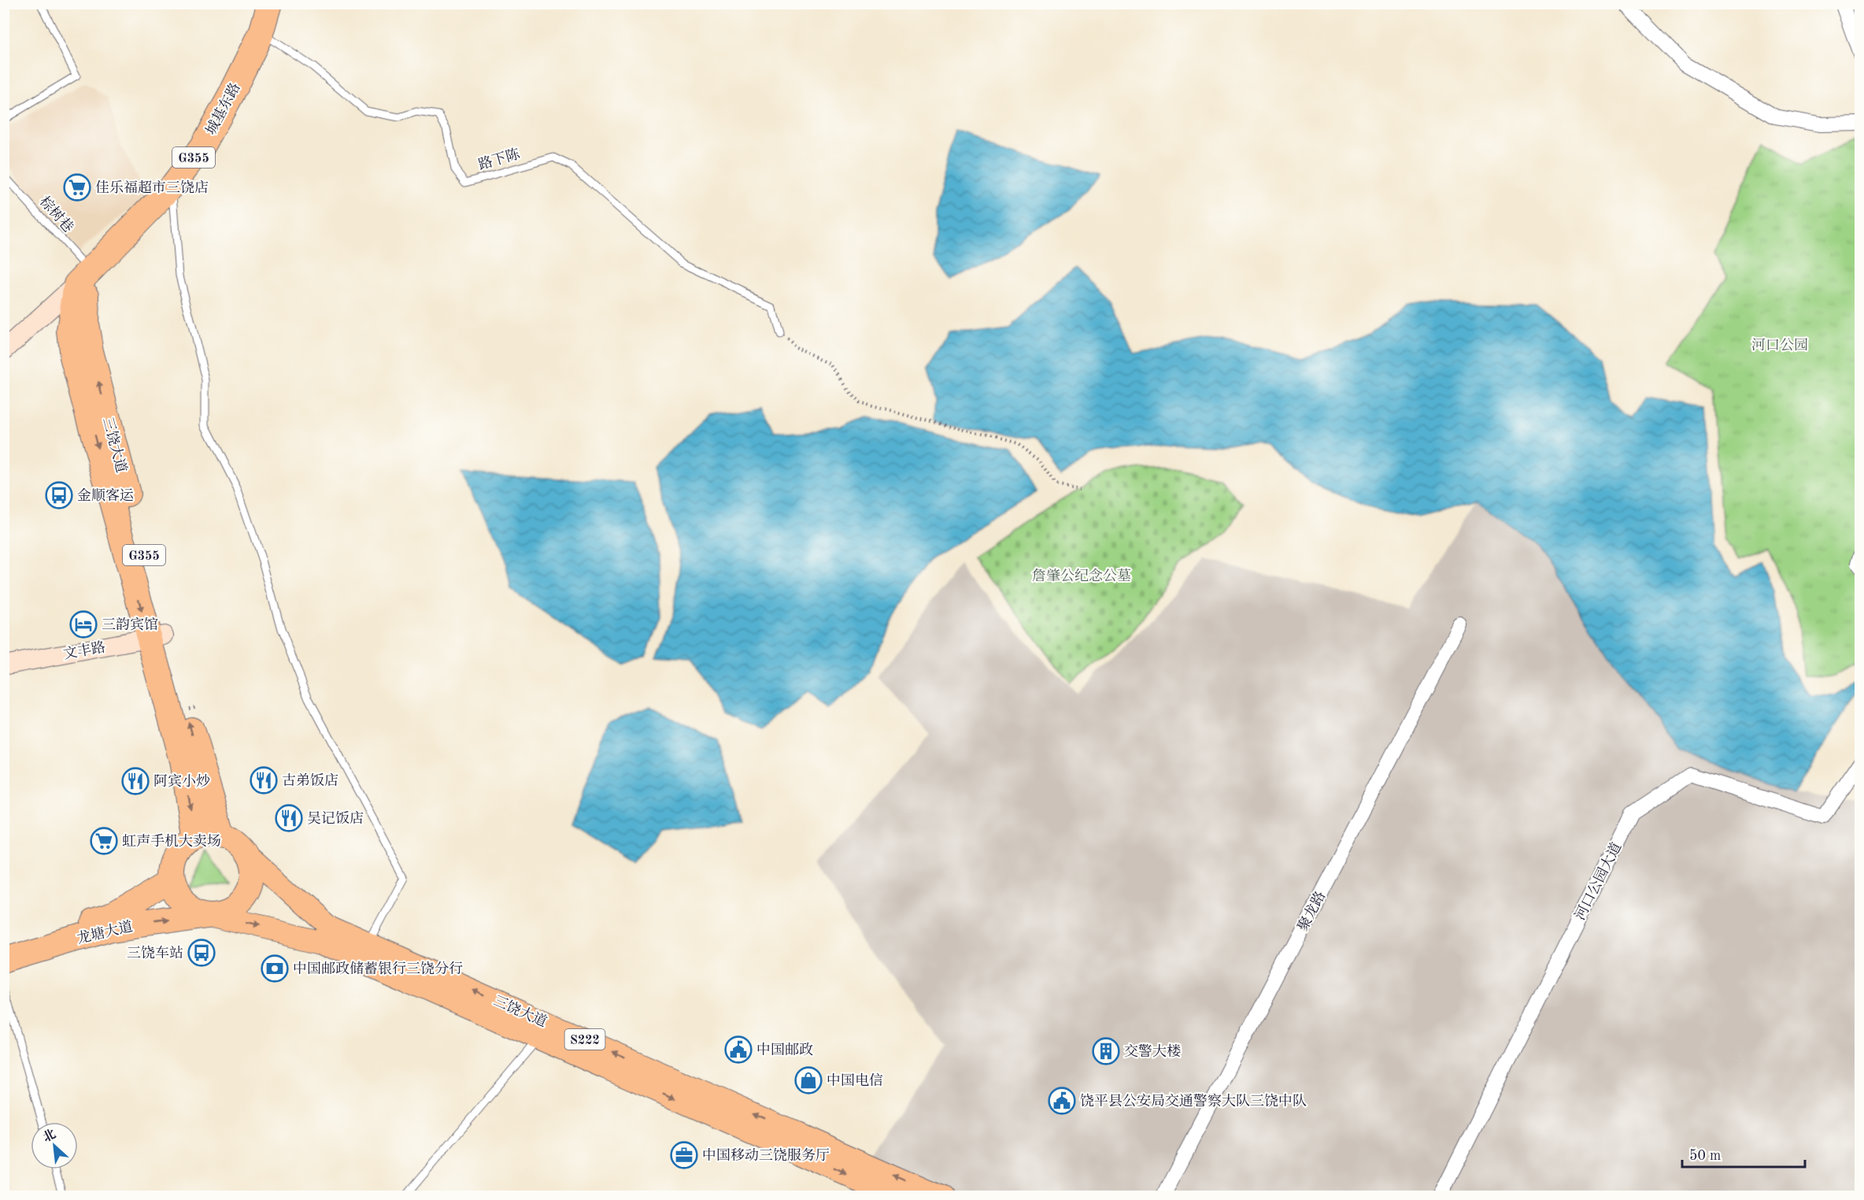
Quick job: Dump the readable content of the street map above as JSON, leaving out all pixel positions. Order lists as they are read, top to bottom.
{
  "streets": {
    "highway": [
      "城基东路",
      "G355",
      "三饶大道",
      "龙塘大道"
    ],
    "main road": ["S222"],
    "street": ["文丰路", "河口公园大道", "聚龙路"],
    "lane": ["路下陈", "棕树巷"]
  },
  "crossings": [
    ["城基东路", "路下陈"],
    ["城基东路", "棕树巷"],
    ["城基东路", "三饶大道"],
    ["棕树巷", "三饶大道"],
    ["三饶大道", "文丰路"],
    ["三饶大道", "龙塘大道"]
  ],
  "parks": ["河口公园", "詹肇公纪念公墓"],
  "places": {
    "supermarket": ["佳乐福超市三饶店", "虹声手机大卖场"],
    "bus stop": ["金顺客运", "三饶车站"],
    "hotel": ["三韵宾馆"],
    "restaurant": ["古弟饭店", "阿宾小炒", "吴记饭店"],
    "bank": ["中国邮政储蓄银行三饶分行"],
    "public building": ["中国邮政", "饶平县公安局交通警察大队三饶中队"],
    "building": ["交警大楼"],
    "shop": ["中国电信"],
    "office": ["中国移动三饶服务厅"]
  },
  "scale_bar": "50 m",
  "north": "top left"
}
